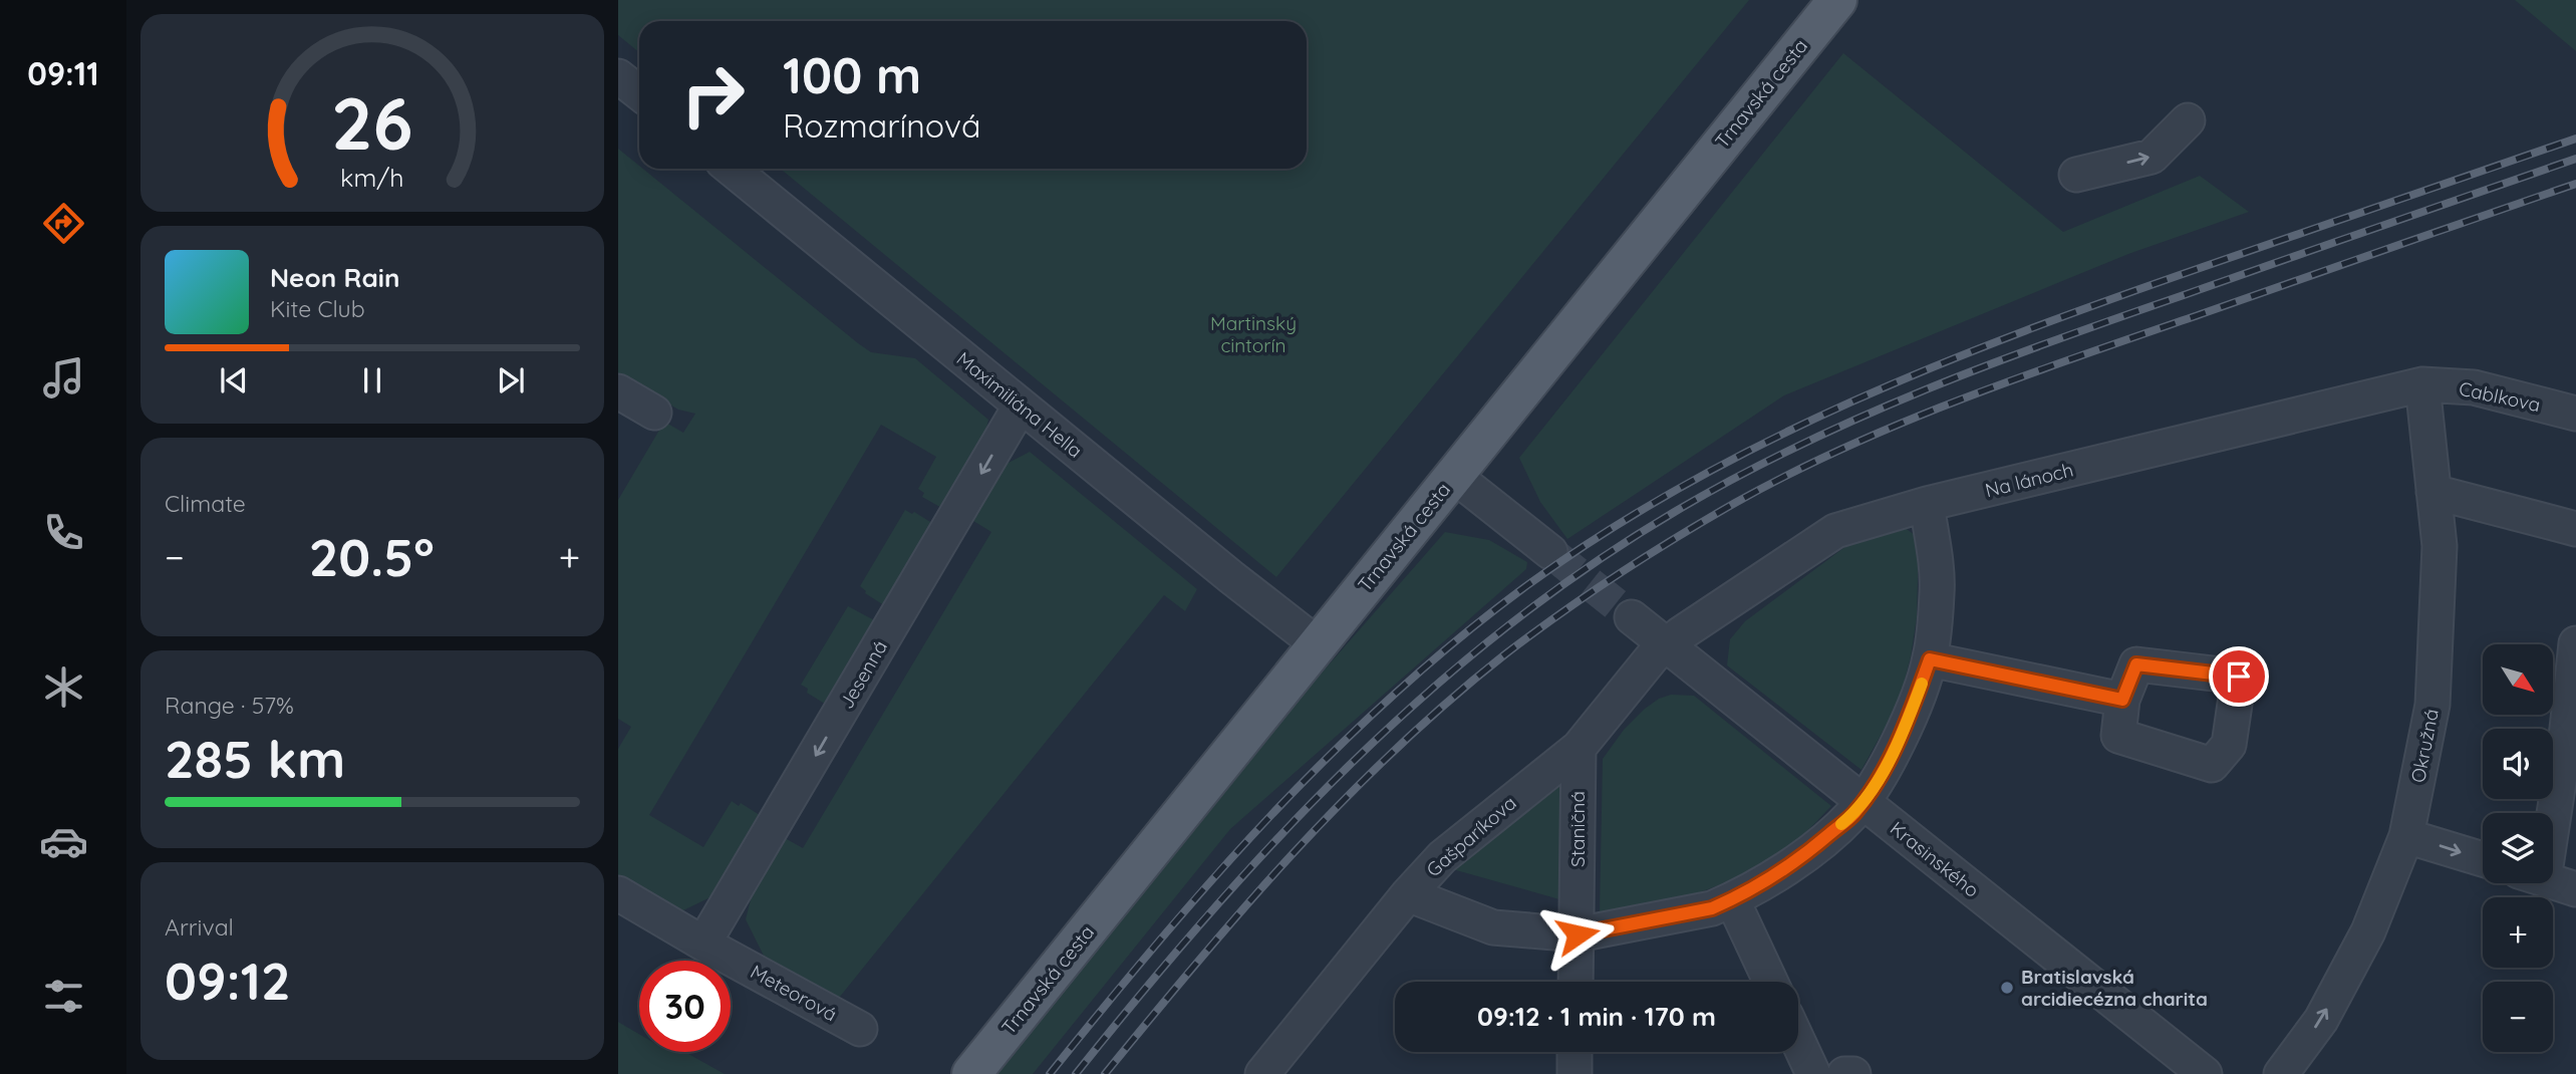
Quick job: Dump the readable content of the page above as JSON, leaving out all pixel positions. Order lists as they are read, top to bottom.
{
  "streets": {
    "main road": ["Trnavská cesta"],
    "street": [
      "Cablkova",
      "Maximiliána Hella",
      "Na lánoch",
      "Jesenná",
      "Okružná",
      "Staničná",
      "Gašparíkova",
      "Krasinského",
      "Meteorová"
    ]
  },
  "crossings": [
    ["Trnavská cesta", "Maximiliána Hella"],
    ["Cablkova", "Na lánoch"],
    ["Cablkova", "Okružná"],
    ["Maximiliána Hella", "Jesenná"],
    ["Na lánoch", "Okružná"],
    ["Na lánoch", "Gašparíkova"],
    ["Na lánoch", "Krasinského"],
    ["Jesenná", "Meteorová"],
    ["Staničná", "Gašparíkova"],
    ["Gašparíkova", "Krasinského"]
  ],
  "one_way": ["Jesenná", "Okružná"],
  "parks": ["Martinský cintorín"],
  "places": ["Bratislavská arcidiecézna charita"],
  "north": "bottom right",
  "page": {
    "tabs": "09:11",
    "turn": ["100 m", "Rozmarínová"],
    "song": ["Neon Rain", "Kite Club"],
    "tile": [
      "Climate",
      ["Range · 57%", "285 km"],
      ["Arrival", "09:12"]
    ],
    "heat": ["−", "20.5°", "+"],
    "map_buttons": ["+", "−"],
    "limit": "30",
    "trip": "09:12 · 1 min · 170 m",
    "gauge": ["26", "km/h"]
  }
}
